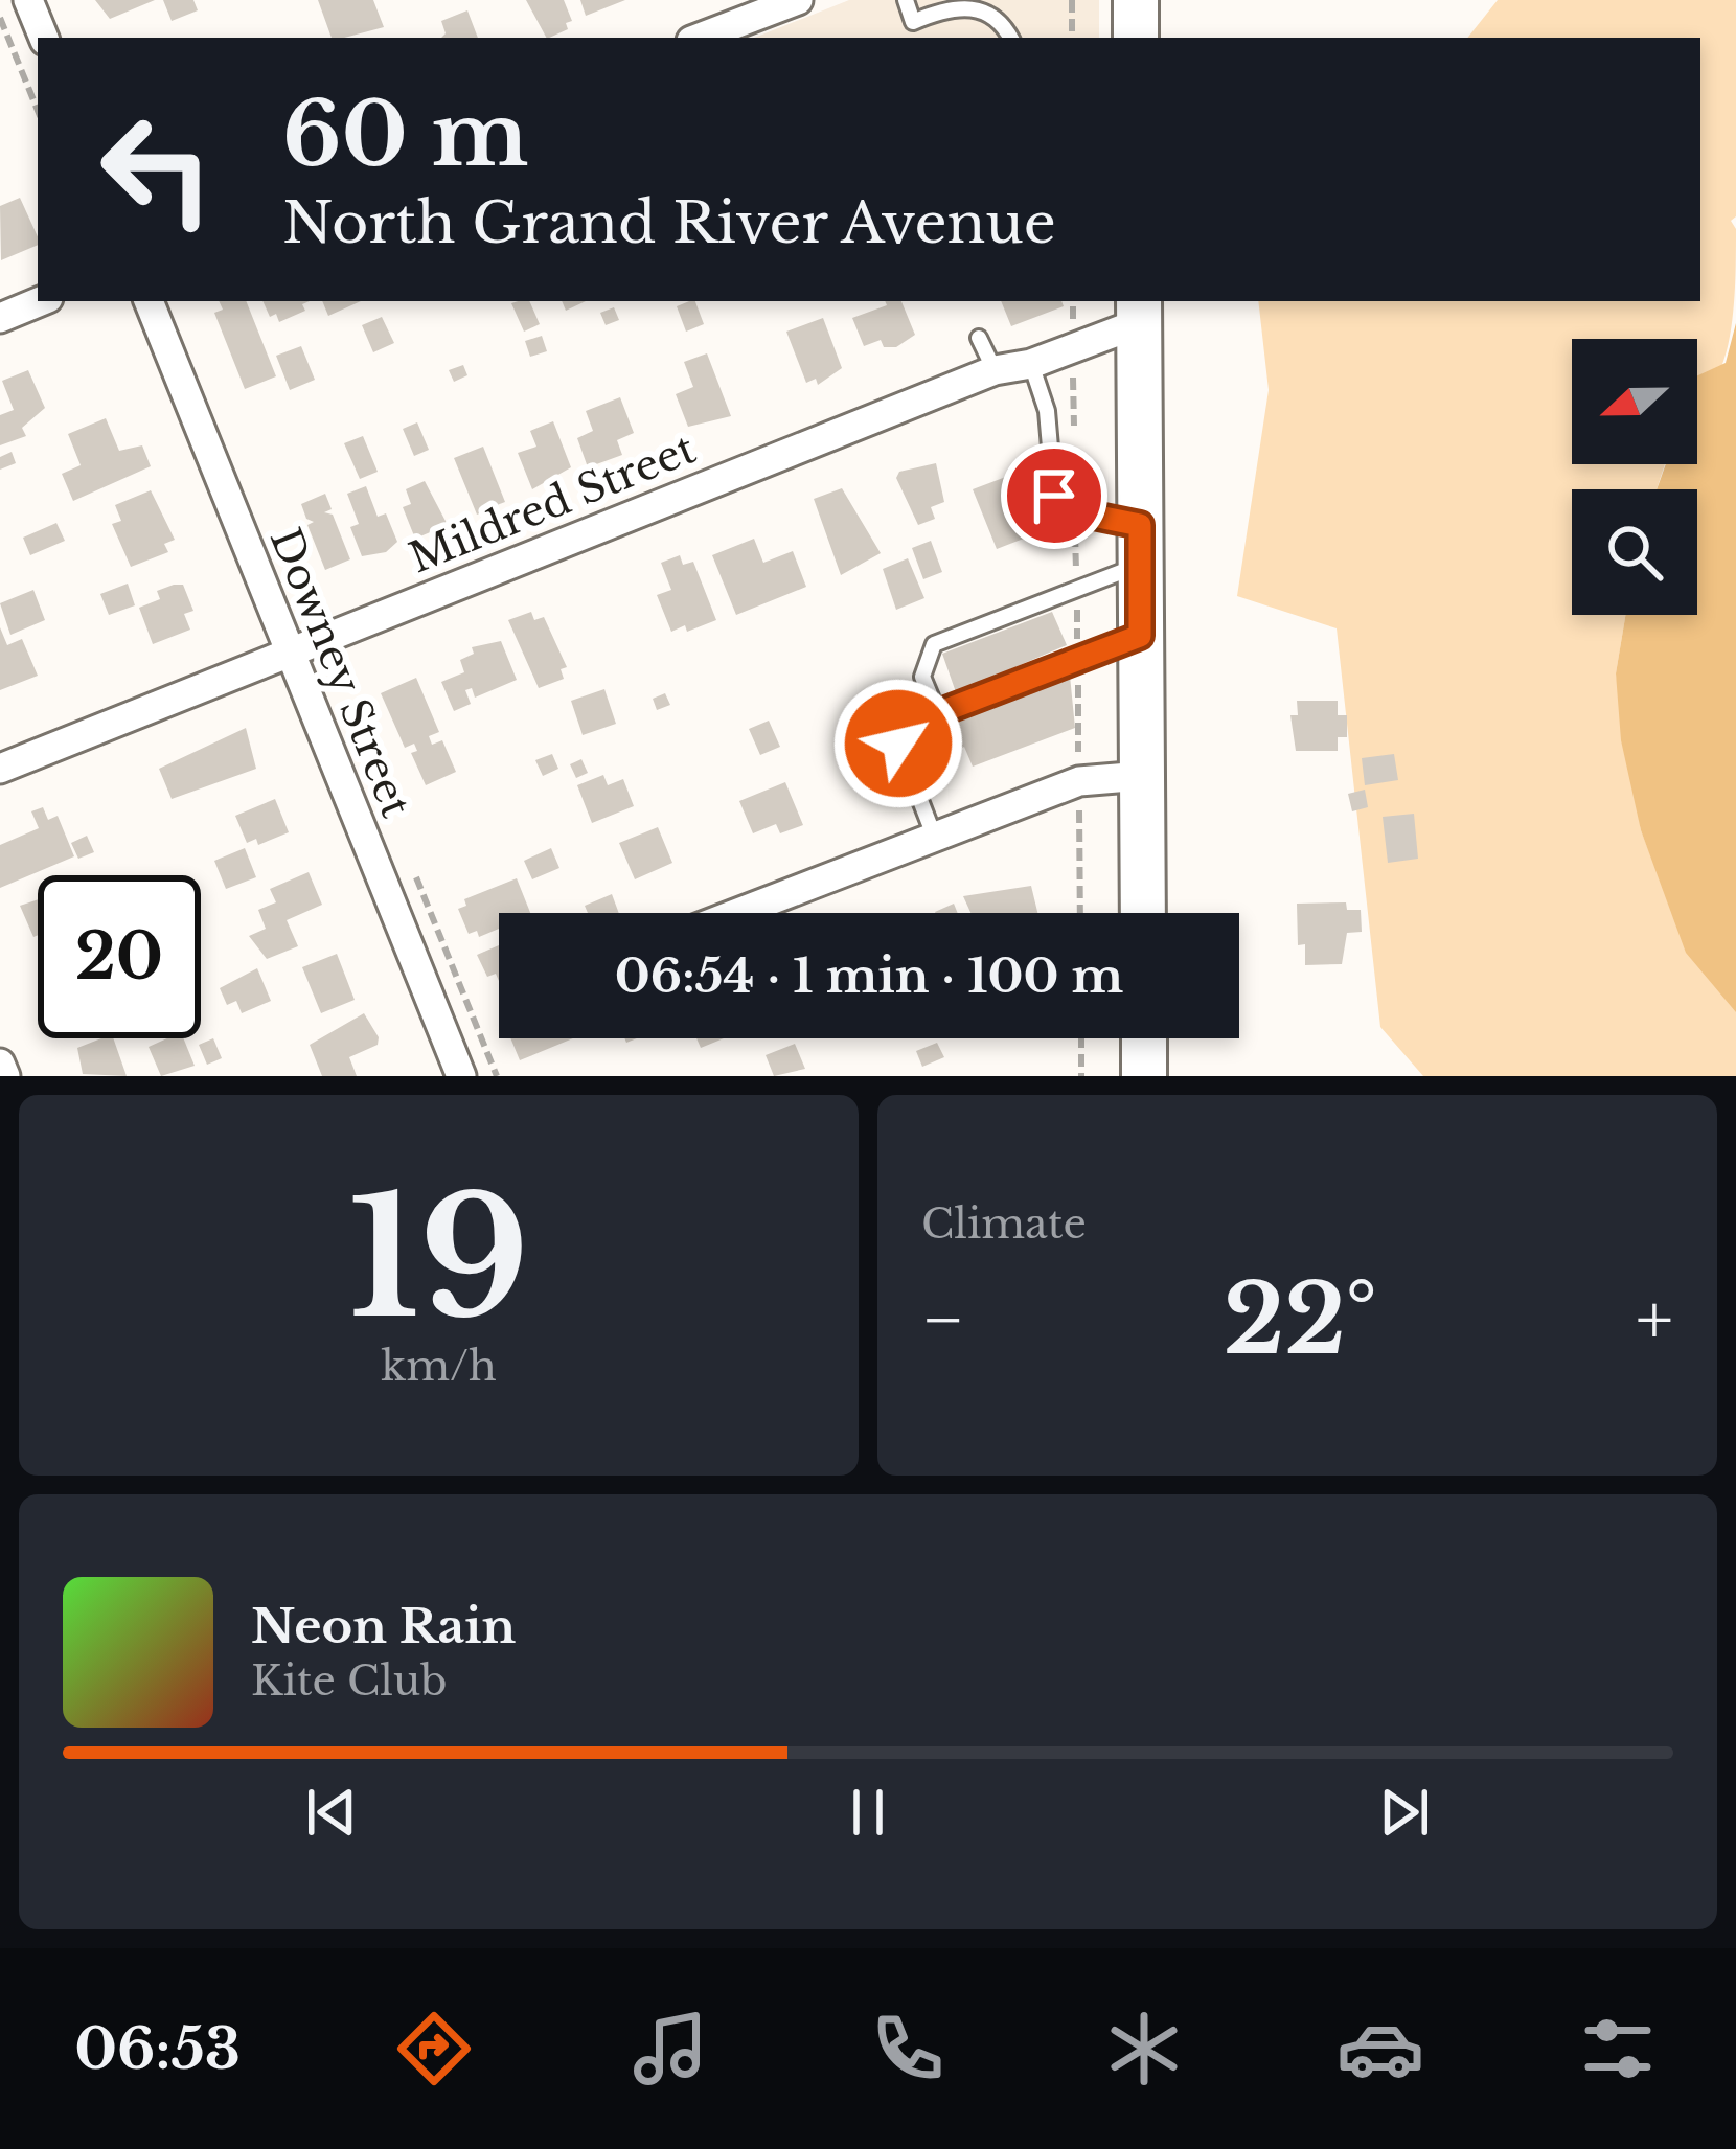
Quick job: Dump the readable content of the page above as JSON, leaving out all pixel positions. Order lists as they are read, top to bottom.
{
  "streets": {
    "street": ["Mildred Street", "Downey Street"]
  },
  "crossings": [
    ["Mildred Street", "Downey Street"]
  ],
  "north": "left",
  "page": {
    "turn": ["60 m", "North Grand River Avenue"],
    "limit": "20",
    "trip": "06:54 · 1 min · 100 m",
    "tile": [
      ["19", "km/h"],
      "Climate"
    ],
    "heat": ["−", "22°", "+"],
    "song": ["Neon Rain", "Kite Club"],
    "tabs": "06:53"
  }
}
